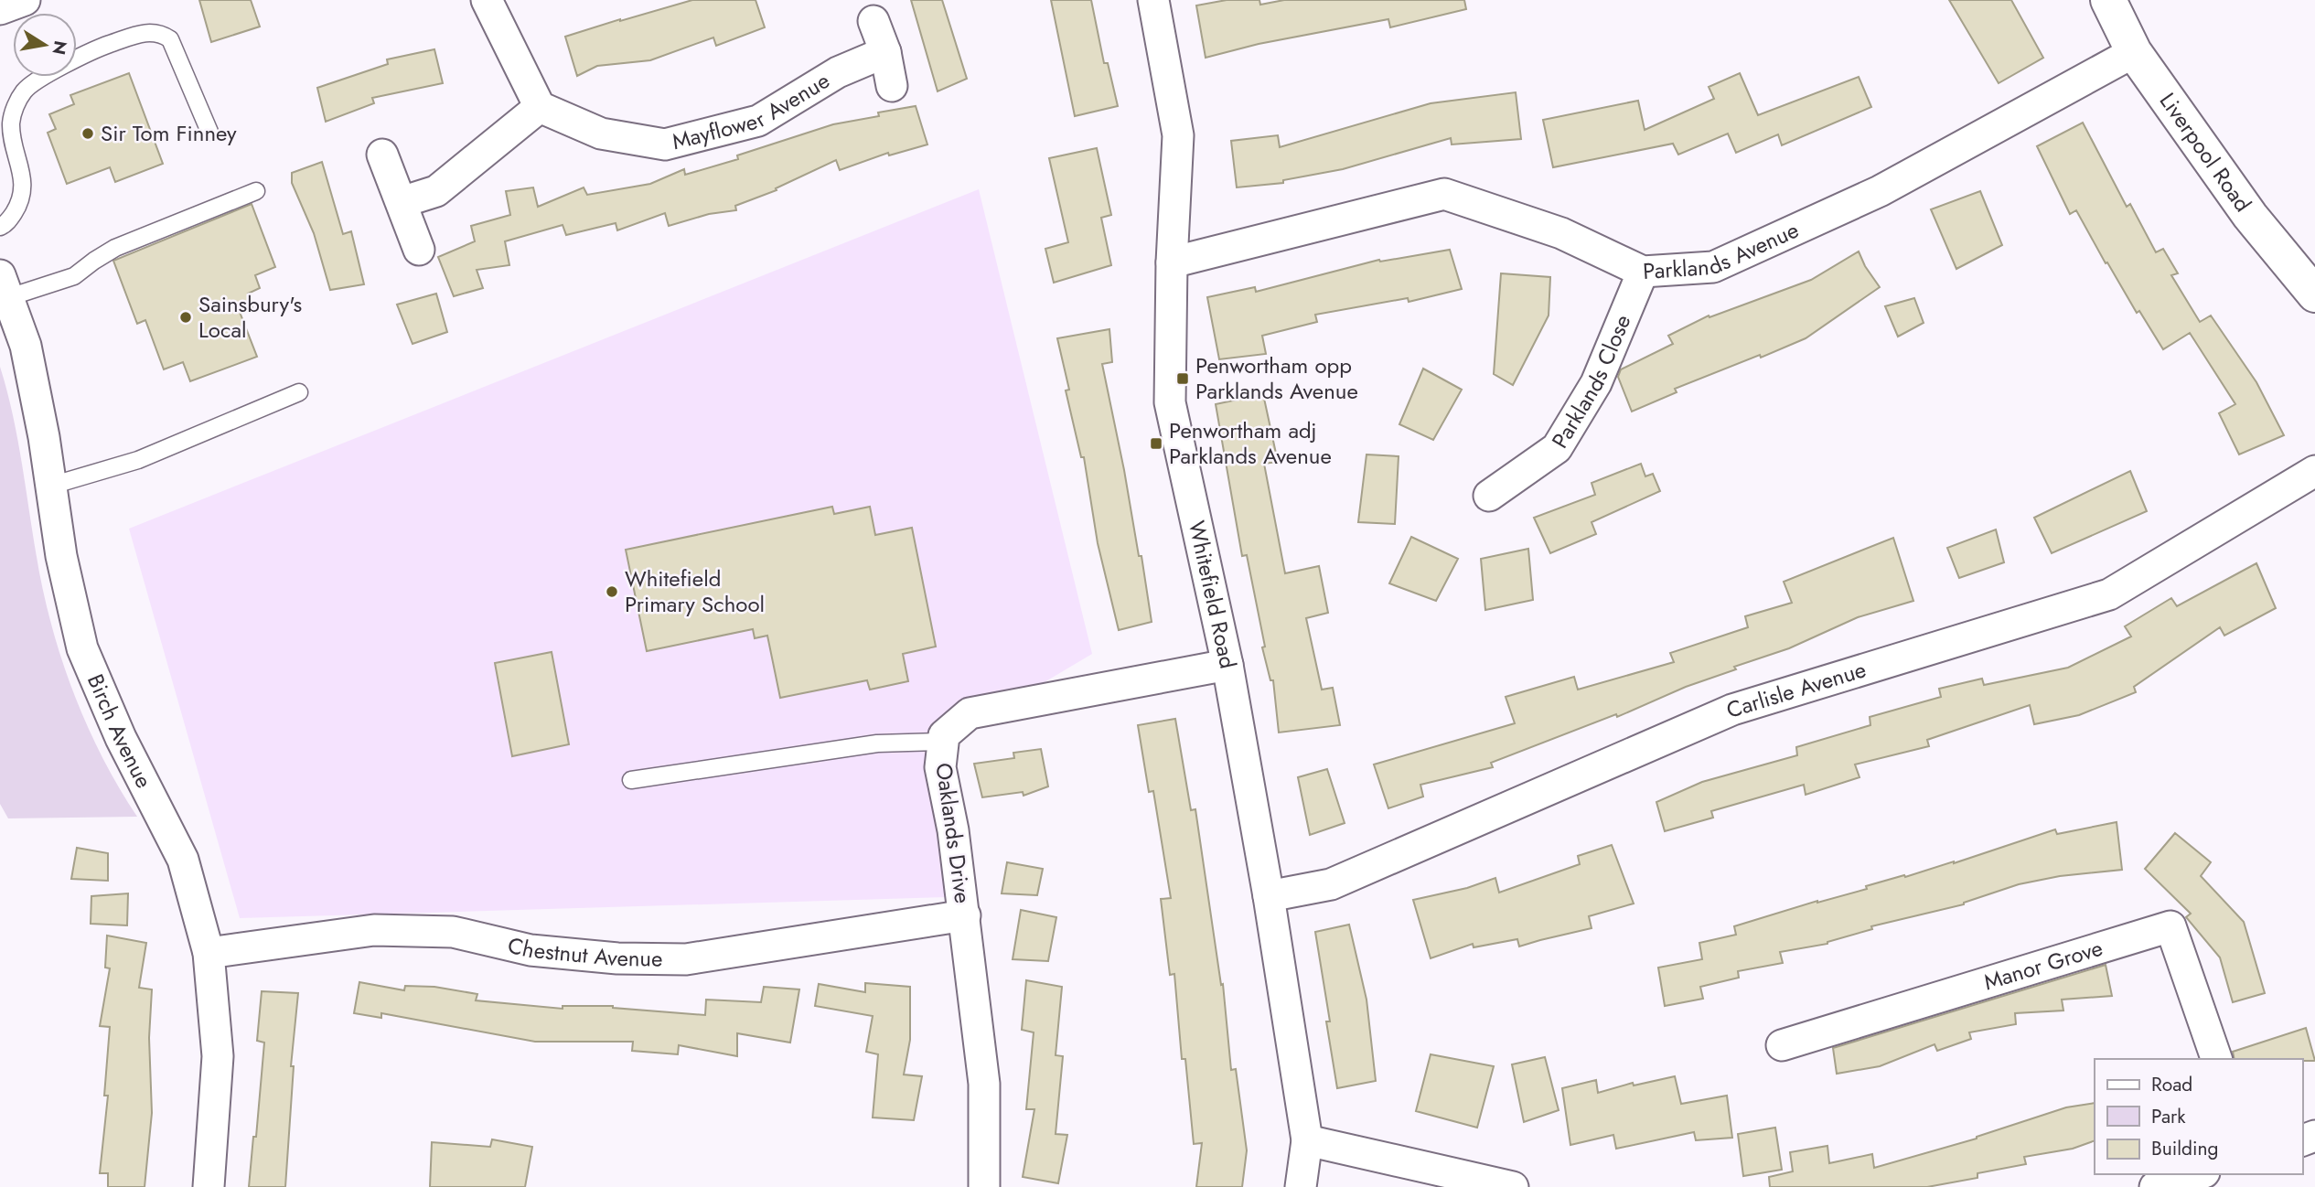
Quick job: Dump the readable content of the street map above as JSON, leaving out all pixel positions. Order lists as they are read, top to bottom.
{
  "streets": {
    "street": [
      "Mayflower Avenue",
      "Liverpool Road",
      "Parklands Avenue",
      "Parklands Close",
      "Whitefield Road",
      "Carlisle Avenue",
      "Birch Avenue",
      "Oaklands Drive",
      "Chestnut Avenue",
      "Manor Grove"
    ]
  },
  "crossings": [
    ["Liverpool Road", "Parklands Avenue"],
    ["Parklands Avenue", "Parklands Close"],
    ["Parklands Avenue", "Whitefield Road"],
    ["Whitefield Road", "Carlisle Avenue"],
    ["Whitefield Road", "Oaklands Drive"],
    ["Birch Avenue", "Chestnut Avenue"],
    ["Oaklands Drive", "Chestnut Avenue"]
  ],
  "places": {
    "other": ["Sir Tom Finney", "Sainsbury's Local", "Whitefield Primary School"],
    "transit": ["Penwortham opp Parklands Avenue", "Penwortham adj Parklands Avenue"]
  },
  "legend": ["Road", "Park", "Building"],
  "north": "right"
}
